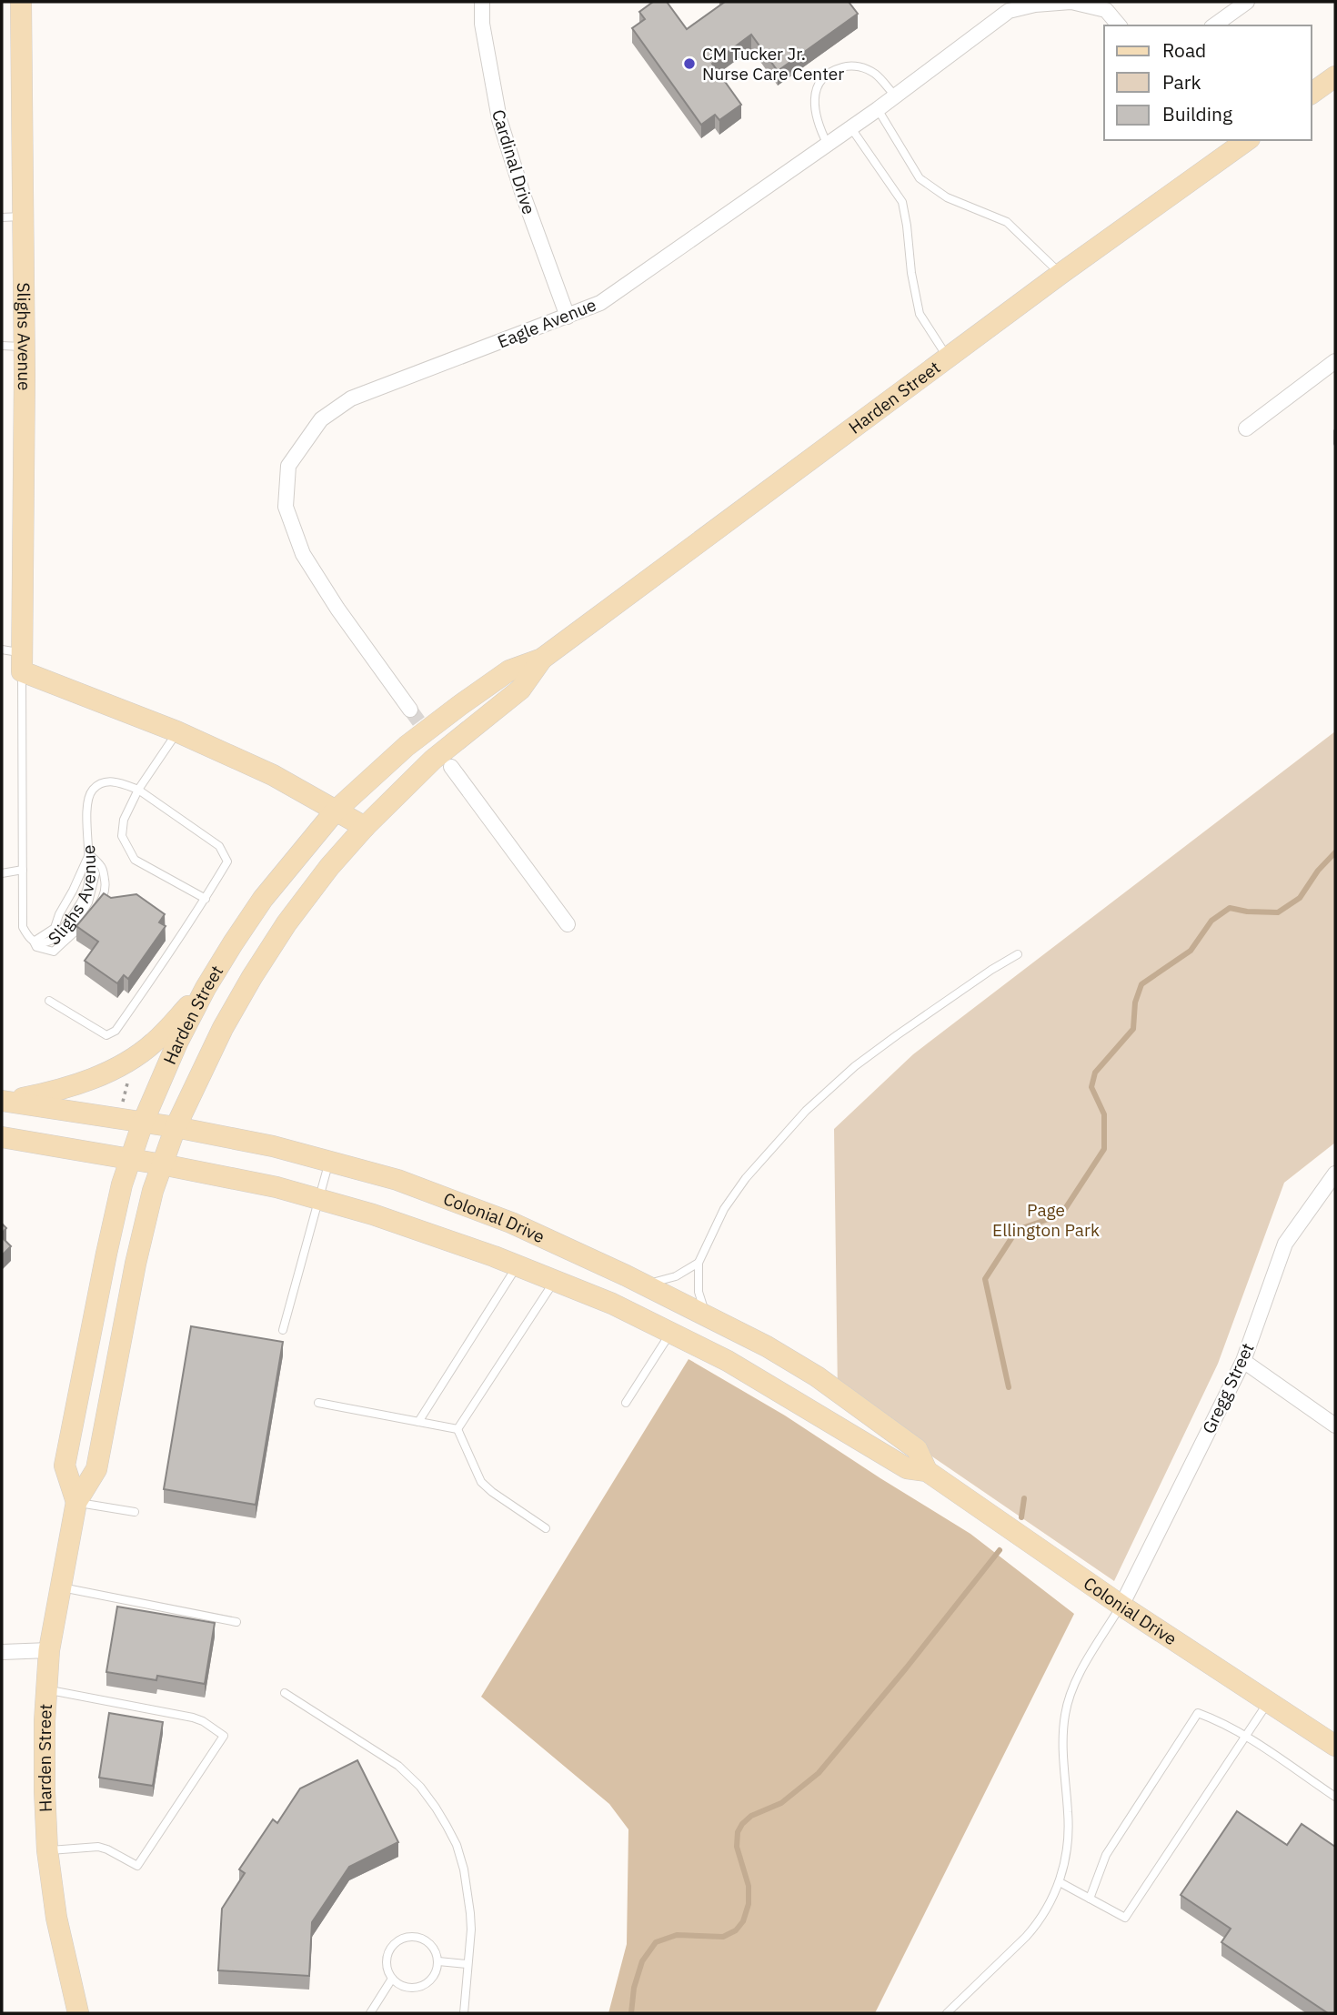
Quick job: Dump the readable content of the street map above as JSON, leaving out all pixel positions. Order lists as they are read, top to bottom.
{
  "streets": {
    "main road": ["Slighs Avenue", "Harden Street", "Colonial Drive"],
    "street": ["Cardinal Drive", "Eagle Avenue", "Gregg Street"]
  },
  "crossings": [
    ["Cardinal Drive", "Eagle Avenue"],
    ["Harden Street", "Colonial Drive"],
    ["Colonial Drive", "Gregg Street"]
  ],
  "parks": ["Page Ellington Park"],
  "places": ["CM Tucker Jr. Nurse Care Center"],
  "legend": ["Road", "Park", "Building"]
}
